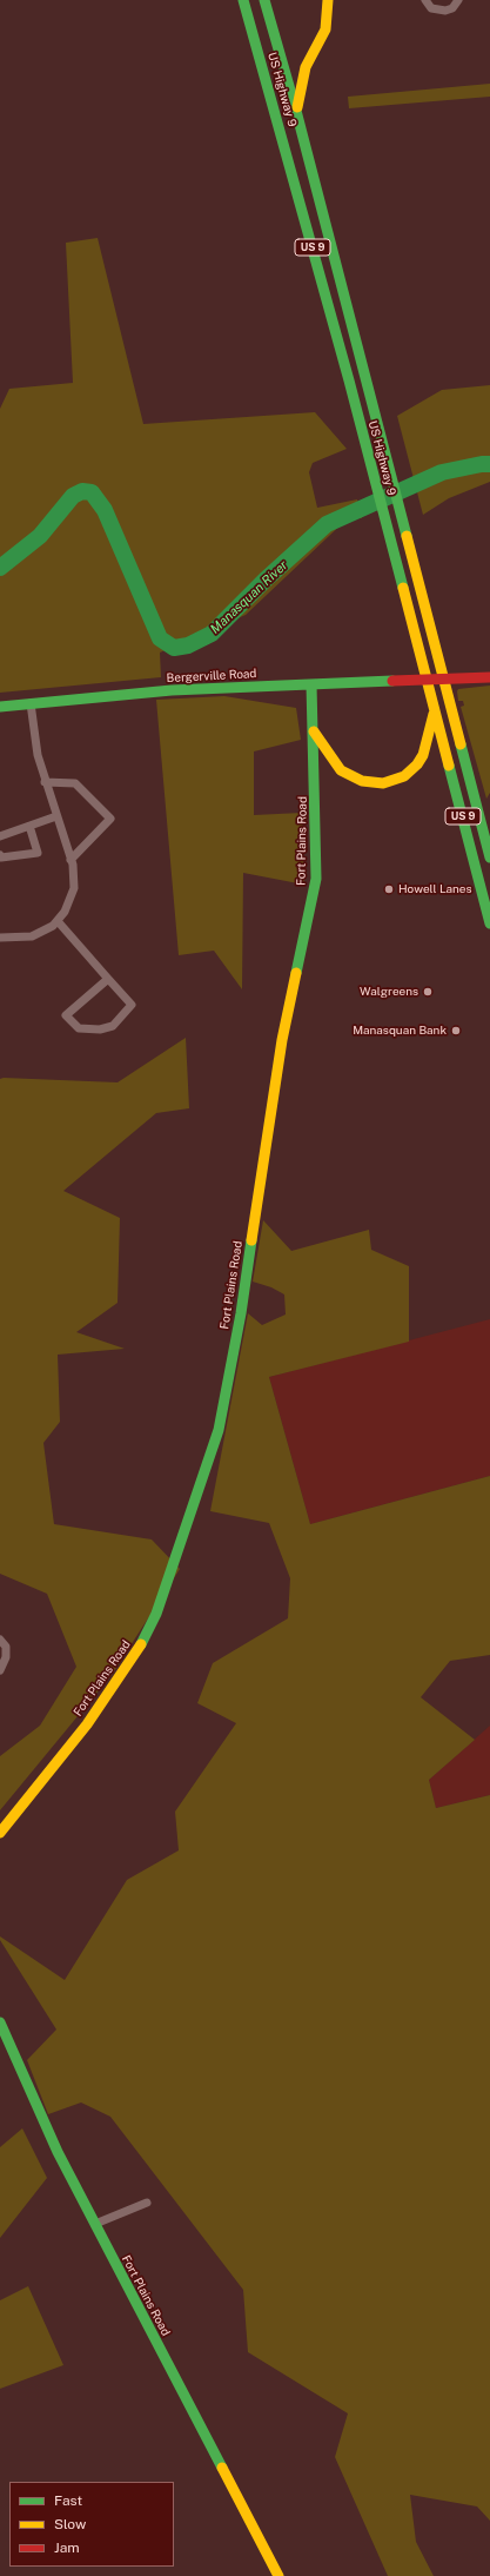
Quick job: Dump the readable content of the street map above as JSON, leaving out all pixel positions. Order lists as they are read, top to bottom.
{
  "streets": {
    "main road": [
      "US Highway 9",
      "US 9",
      "Bergerville Road",
      "Fort Plains Road"
    ]
  },
  "crossings": [
    ["US Highway 9", "Bergerville Road"],
    ["US Highway 9", "Fort Plains Road"],
    ["Bergerville Road", "Fort Plains Road"]
  ],
  "water": ["Manasquan River"],
  "places": ["Howell Lanes", "Walgreens", "Manasquan Bank"],
  "legend": ["Fast", "Slow", "Jam"]
}
